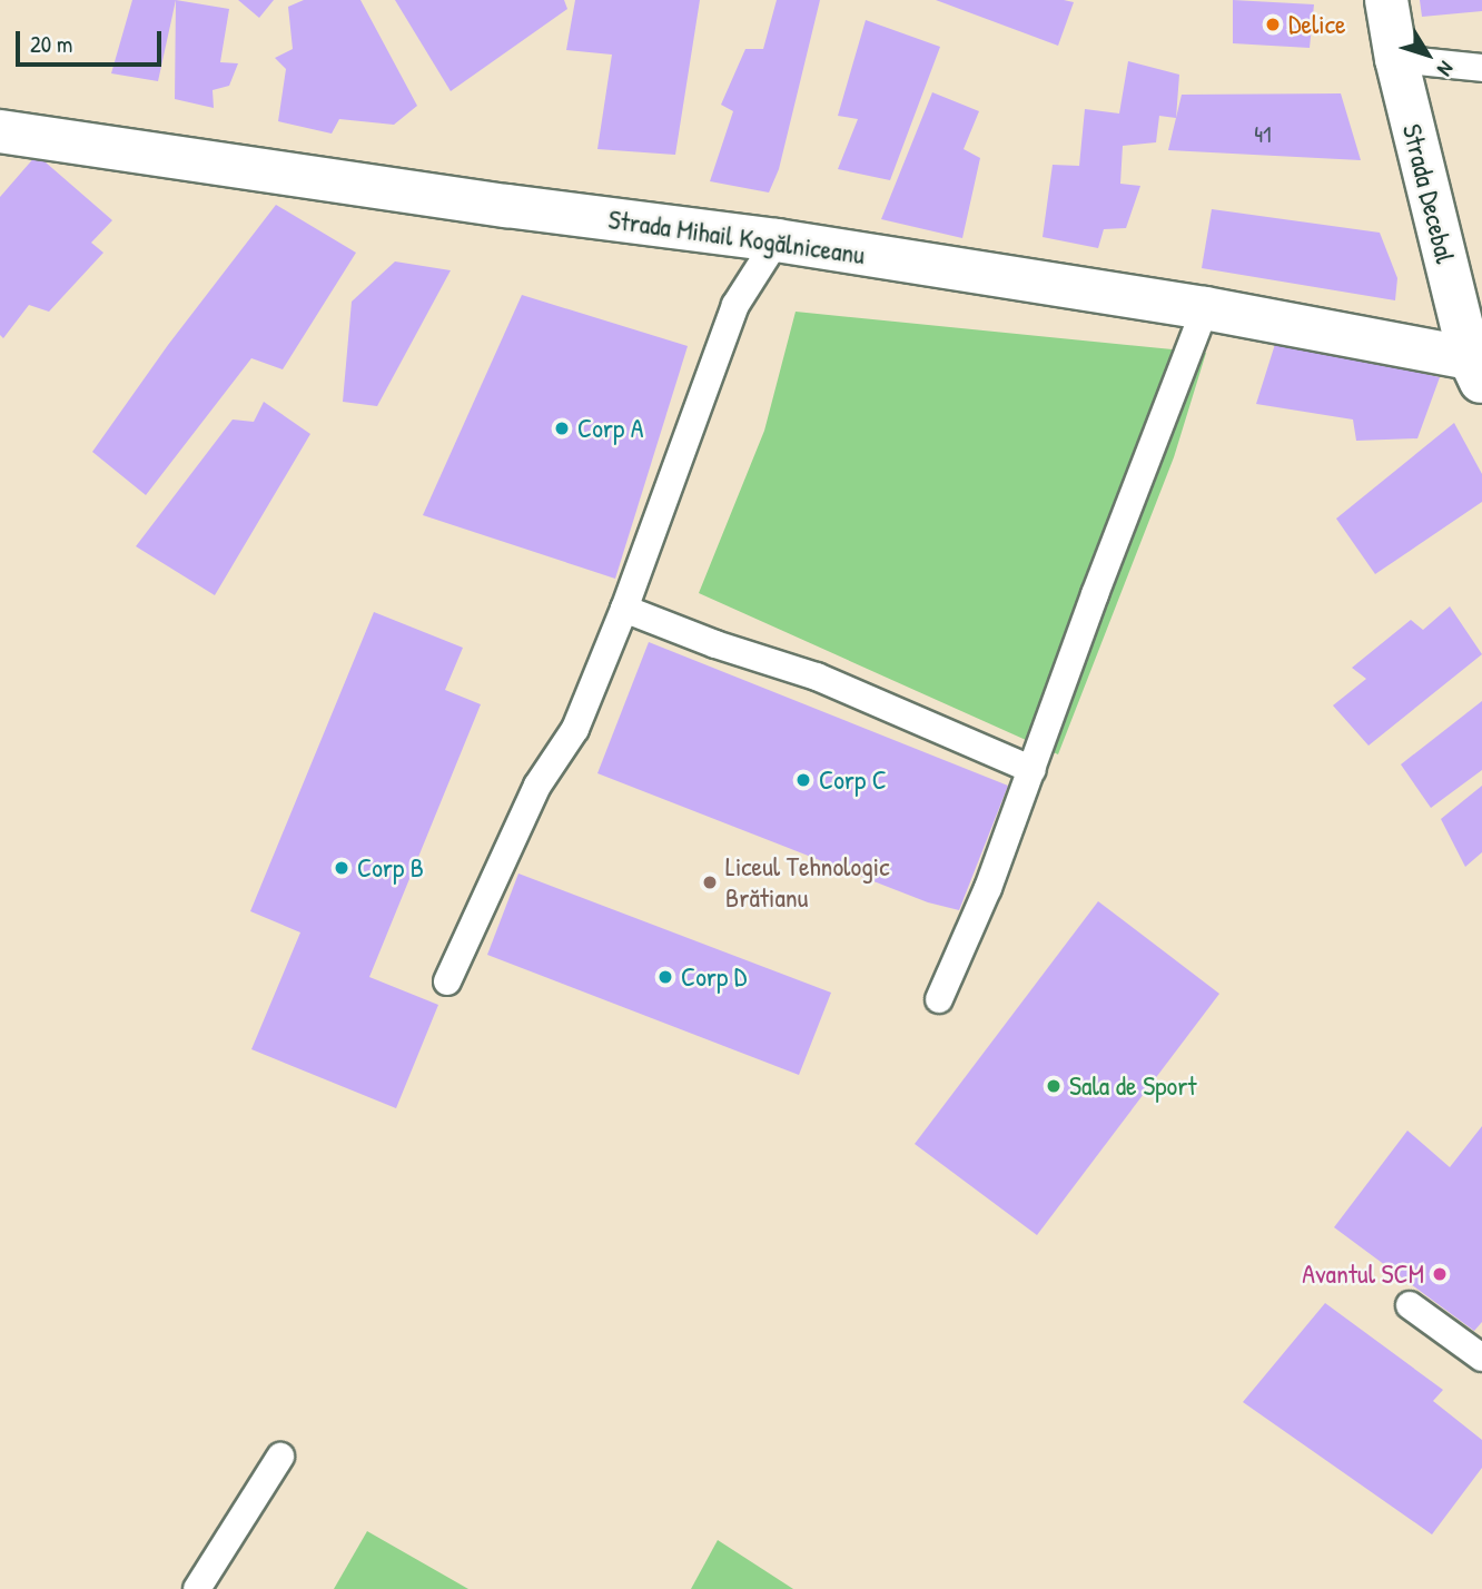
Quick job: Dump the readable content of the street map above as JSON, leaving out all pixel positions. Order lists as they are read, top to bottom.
{
  "streets": {
    "street": ["Strada Decebal", "Strada Mihail Kogălniceanu"]
  },
  "crossings": [
    ["Strada Decebal", "Strada Mihail Kogălniceanu"]
  ],
  "places": [
    "Delice",
    "Corp A",
    "Corp C",
    "Corp B",
    "Liceul Tehnologic Brătianu",
    "Corp D",
    "Sala de Sport",
    "Avantul SCM"
  ],
  "house_numbers": ["41"],
  "scale_bar": "20 m",
  "north": "bottom right"
}
